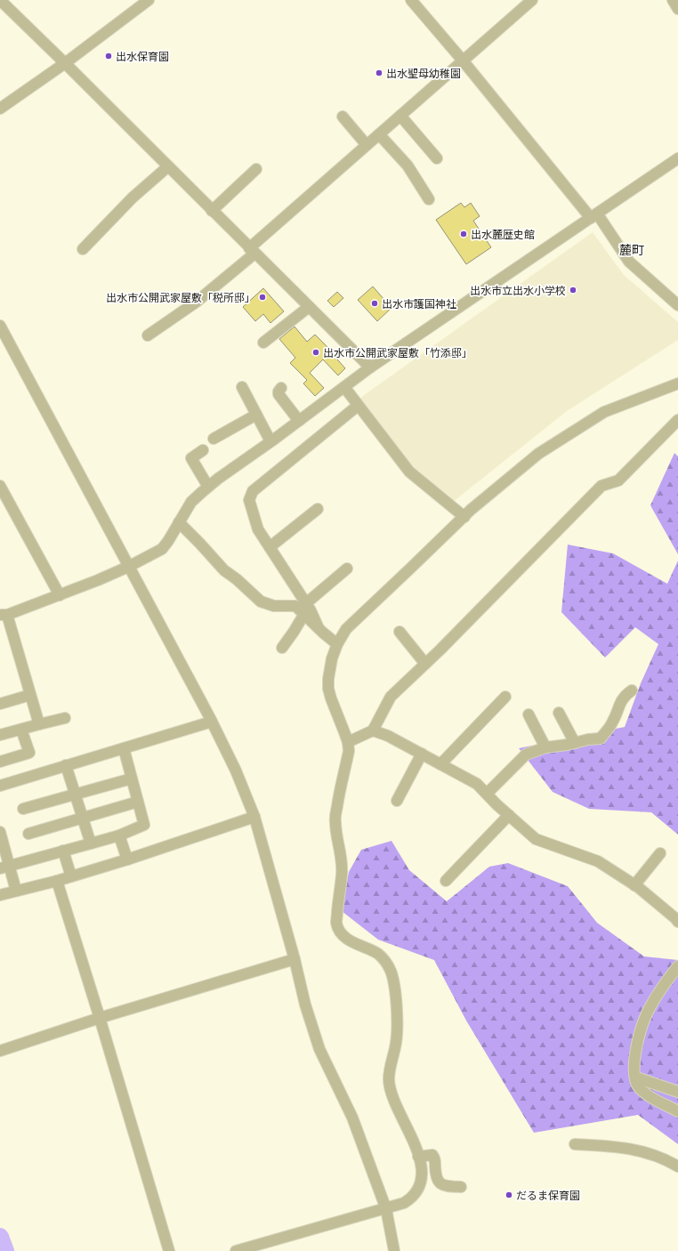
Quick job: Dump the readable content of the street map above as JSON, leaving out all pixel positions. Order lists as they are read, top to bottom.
{
  "districts": ["麓町"],
  "places": [
    "出水保育園",
    "出水聖母幼稚園",
    "出水麓歴史館",
    "出水市立出水小学校",
    "出水市公開武家屋敷「税所邸」",
    "出水市護国神社",
    "出水市公開武家屋敷「竹添邸」",
    "だるま保育園"
  ]
}
